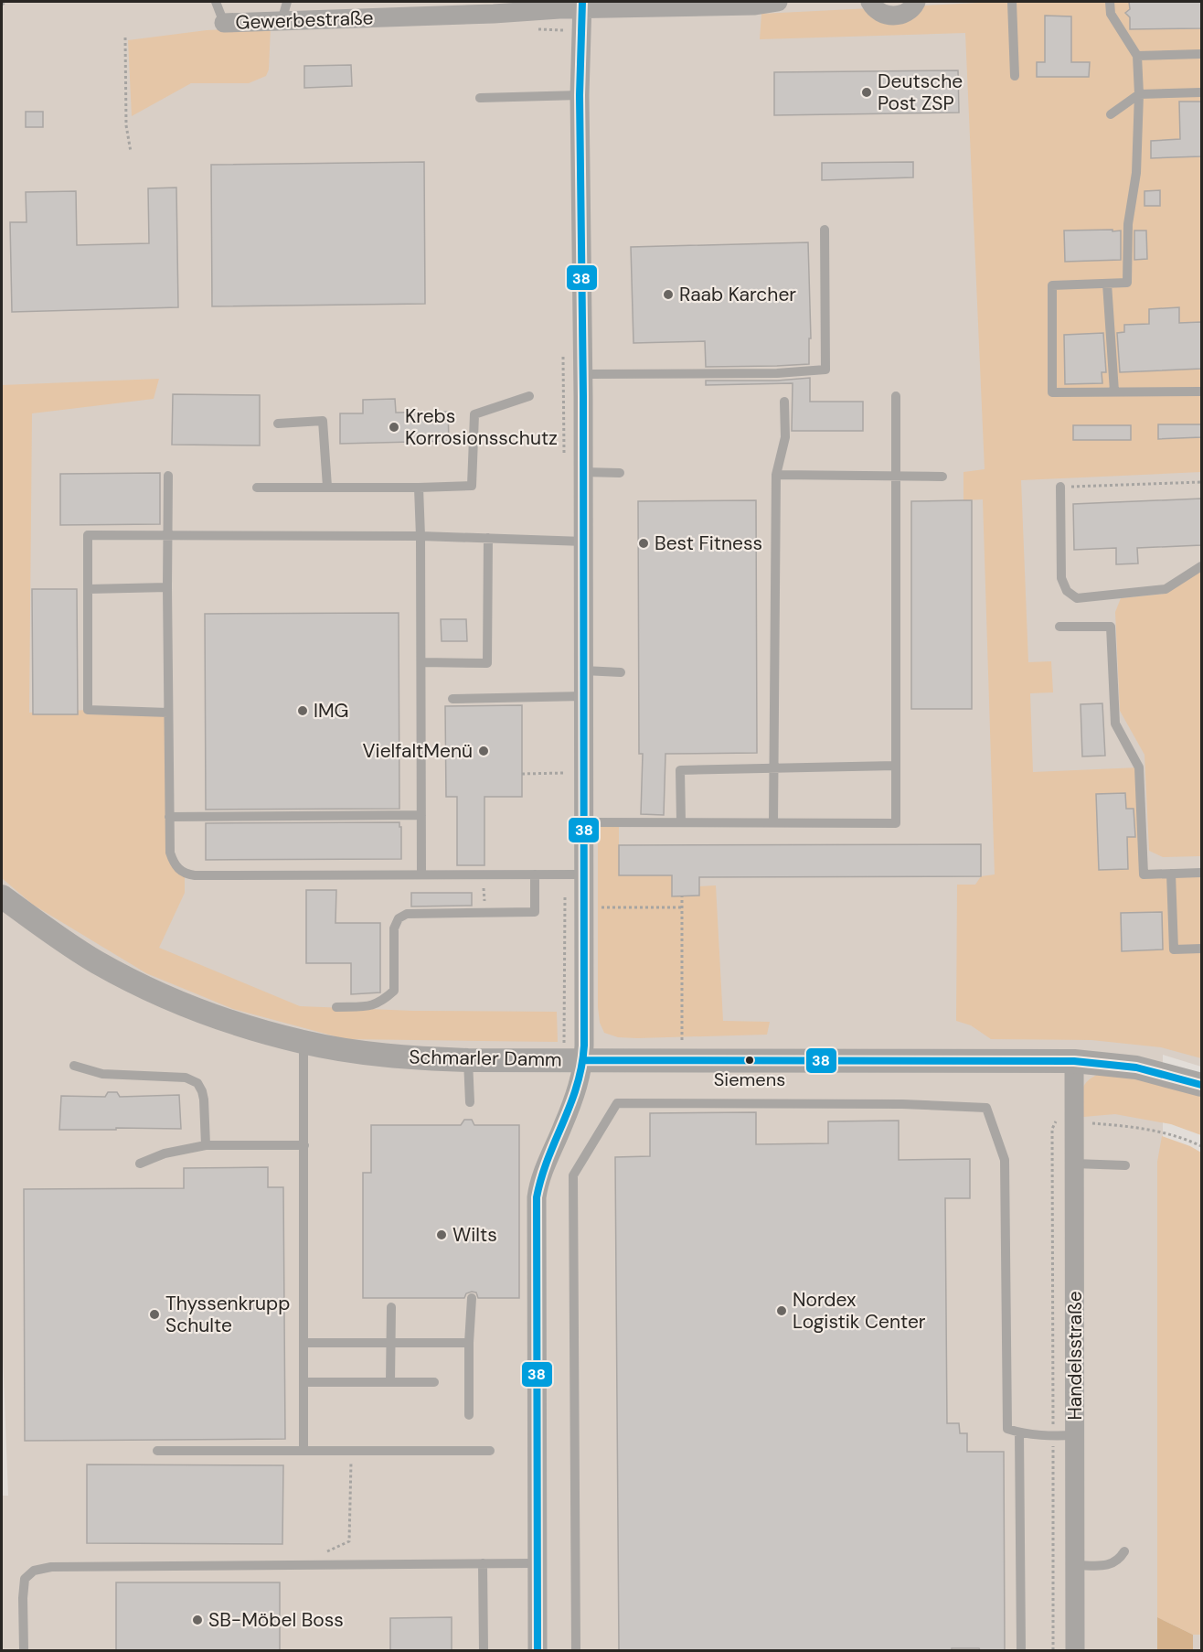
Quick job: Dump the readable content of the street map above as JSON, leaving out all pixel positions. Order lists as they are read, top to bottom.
{
  "streets": {
    "street": ["Gewerbestraße", "Schmarler Damm", "Handelsstraße"]
  },
  "crossings": [
    ["Schmarler Damm", "Handelsstraße"]
  ],
  "places": [
    "Deutsche Post ZSP",
    "Raab Karcher",
    "Krebs Korrosionsschutz",
    "Best Fitness",
    "IMG",
    "VielfaltMenü",
    "Siemens",
    "Wilts",
    "Nordex Logistik Center",
    "Thyssenkrupp Schulte",
    "SB-Möbel Boss"
  ],
  "lines": ["transit line 38"]
}
